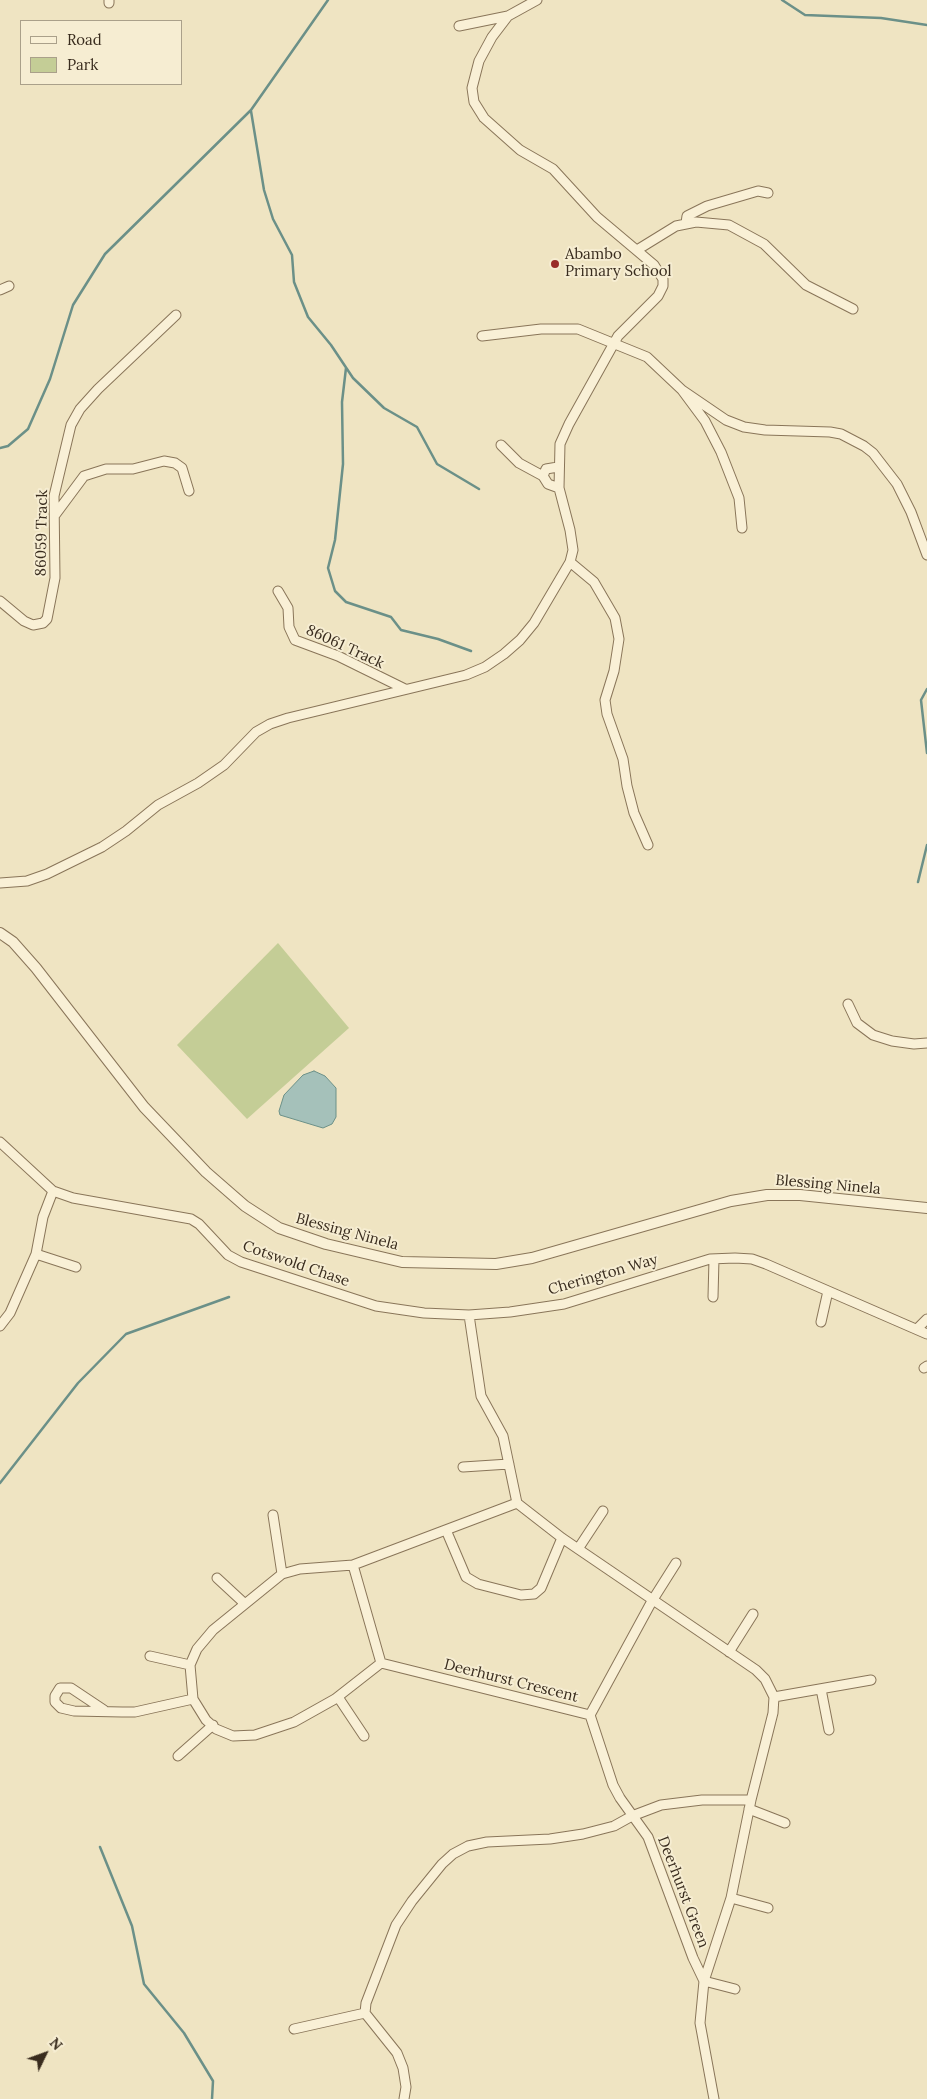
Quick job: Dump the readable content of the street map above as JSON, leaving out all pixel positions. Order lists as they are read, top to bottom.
{
  "streets": {
    "street": [
      "86059 Track",
      "86061 Track",
      "Blessing Ninela",
      "Cotswold Chase",
      "Cherington Way",
      "Deerhurst Crescent",
      "Deerhurst Green"
    ]
  },
  "crossings": [
    ["Cotswold Chase", "Cherington Way"],
    ["Deerhurst Crescent", "Deerhurst Green"]
  ],
  "places": ["Abambo Primary School"],
  "legend": ["Road", "Park"],
  "north": "top right"
}
